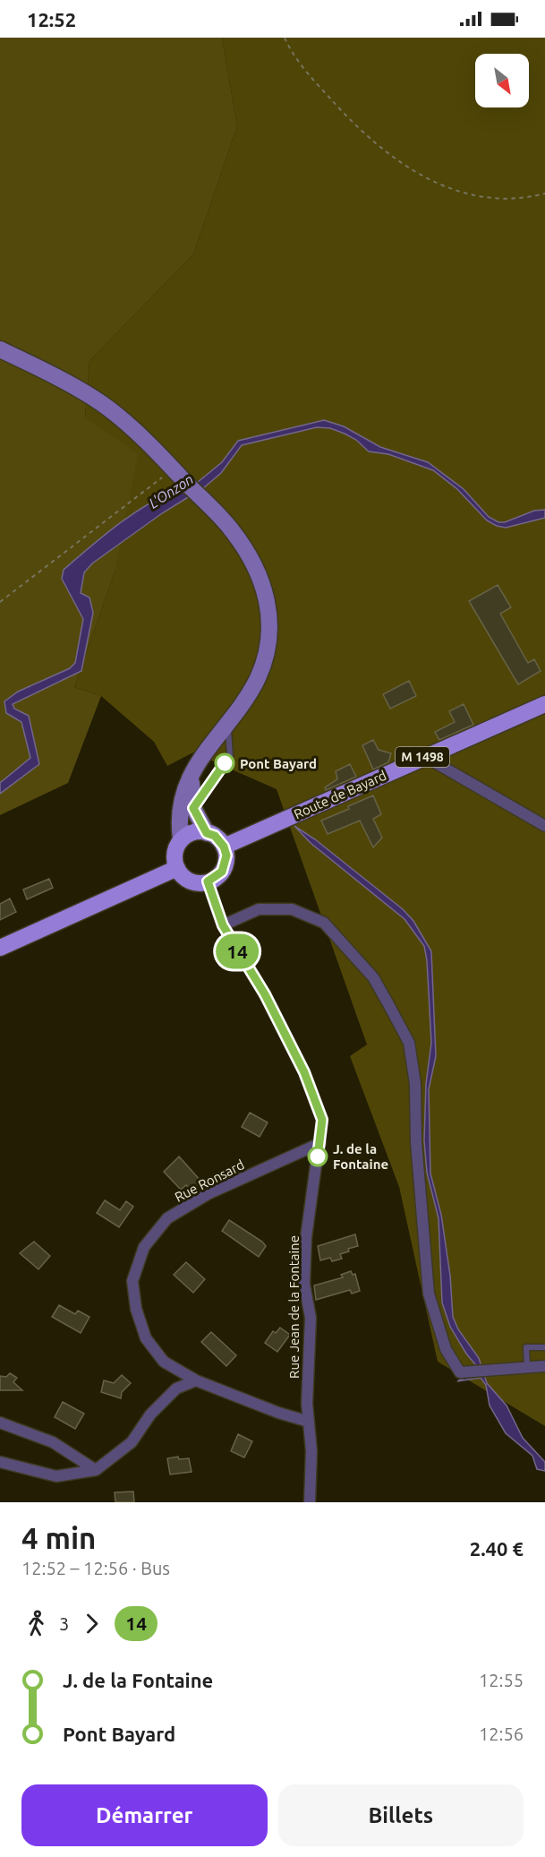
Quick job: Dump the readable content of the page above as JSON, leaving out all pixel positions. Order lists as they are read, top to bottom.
{
  "streets": {
    "main road": ["M 1498", "Route de Bayard"],
    "street": ["Rue Ronsard", "Rue Jean de la Fontaine"]
  },
  "crossings": [
    ["Route de Bayard", "Rue Jean de la Fontaine"],
    ["Rue Ronsard", "Rue Jean de la Fontaine"]
  ],
  "water": ["L'Onzon"],
  "places": ["Pont Bayard", "J. de la Fontaine"],
  "lines": ["bus line 14"],
  "north": "bottom right",
  "page": {
    "status": "12:52",
    "on_map": "14",
    "heading": ["4 min", "12:52 – 12:56 · Bus", "2.40 €"],
    "legs": ["3", "14"],
    "list": [
      {
        "name": "J. de la Fontaine",
        "value": "12:55"
      },
      {
        "name": "Pont Bayard",
        "value": "12:56"
      }
    ],
    "buttons": ["Démarrer", "Billets"]
  }
}
